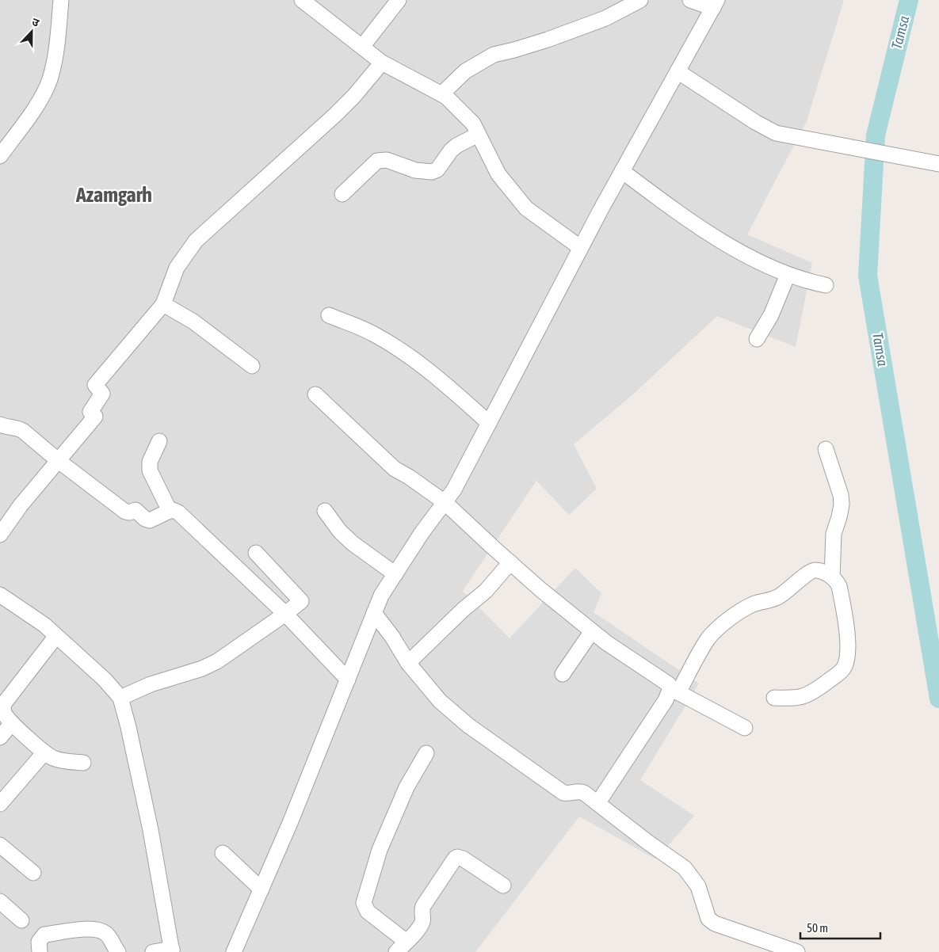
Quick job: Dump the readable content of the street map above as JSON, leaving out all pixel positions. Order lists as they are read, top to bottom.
{
  "districts": ["Azamgarh"],
  "water": ["Tamsa"],
  "scale_bar": "50 m",
  "north": "top"
}
